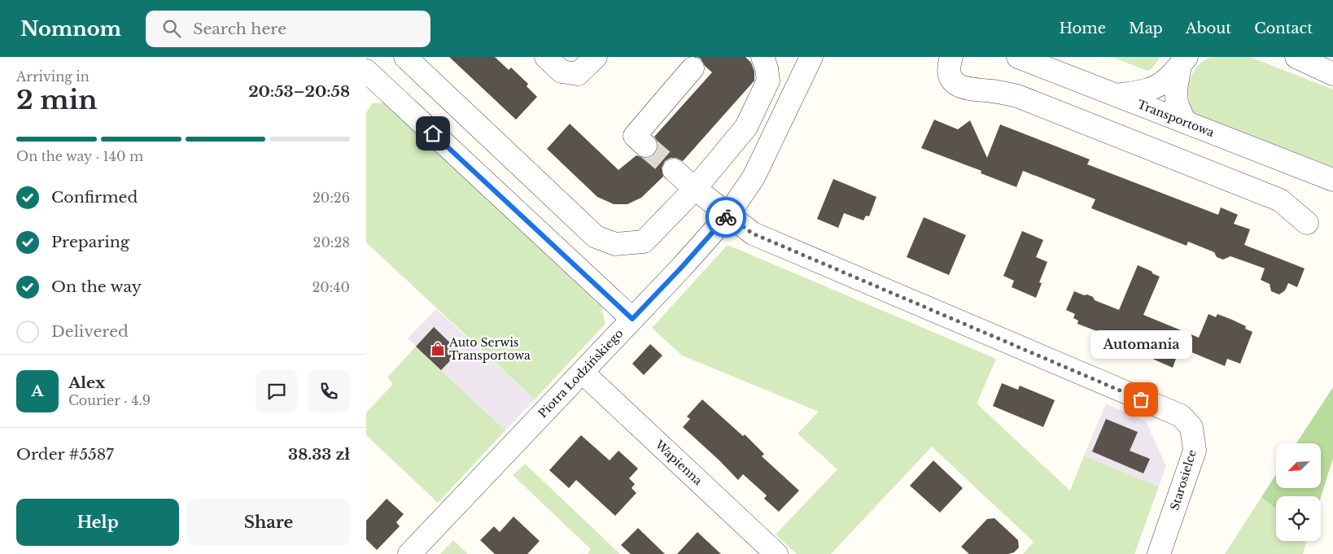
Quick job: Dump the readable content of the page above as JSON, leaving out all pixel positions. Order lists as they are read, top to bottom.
{
  "streets": {
    "street": [
      "Transportowa",
      "Piotra Łodzińskiego",
      "Wapienna",
      "Starosielce"
    ]
  },
  "crossings": [
    ["Piotra Łodzińskiego", "Wapienna"],
    ["Piotra Łodzińskiego", "Starosielce"]
  ],
  "places": {
    "shop": ["Auto Serwis Transportowa"],
    "other": ["Automania"]
  },
  "north": "bottom left",
  "page": {
    "header": "Nomnom",
    "search": "Search here",
    "nav": [
      "Home",
      "Map",
      "About",
      "Contact"
    ],
    "heading": ["2 min", "Arriving in", "20:53–20:58"],
    "panel": [
      "Alex",
      "Courier · 4.9",
      "Order #5587",
      "38.33 zł"
    ],
    "bar": "On the way · 140 m",
    "list": [
      ["Confirmed", "20:26"],
      ["Preparing", "20:28"],
      ["On the way", "20:40"],
      "Delivered"
    ],
    "bubble": "Automania",
    "round": "A",
    "buttons": ["Help", "Share"]
  }
}
